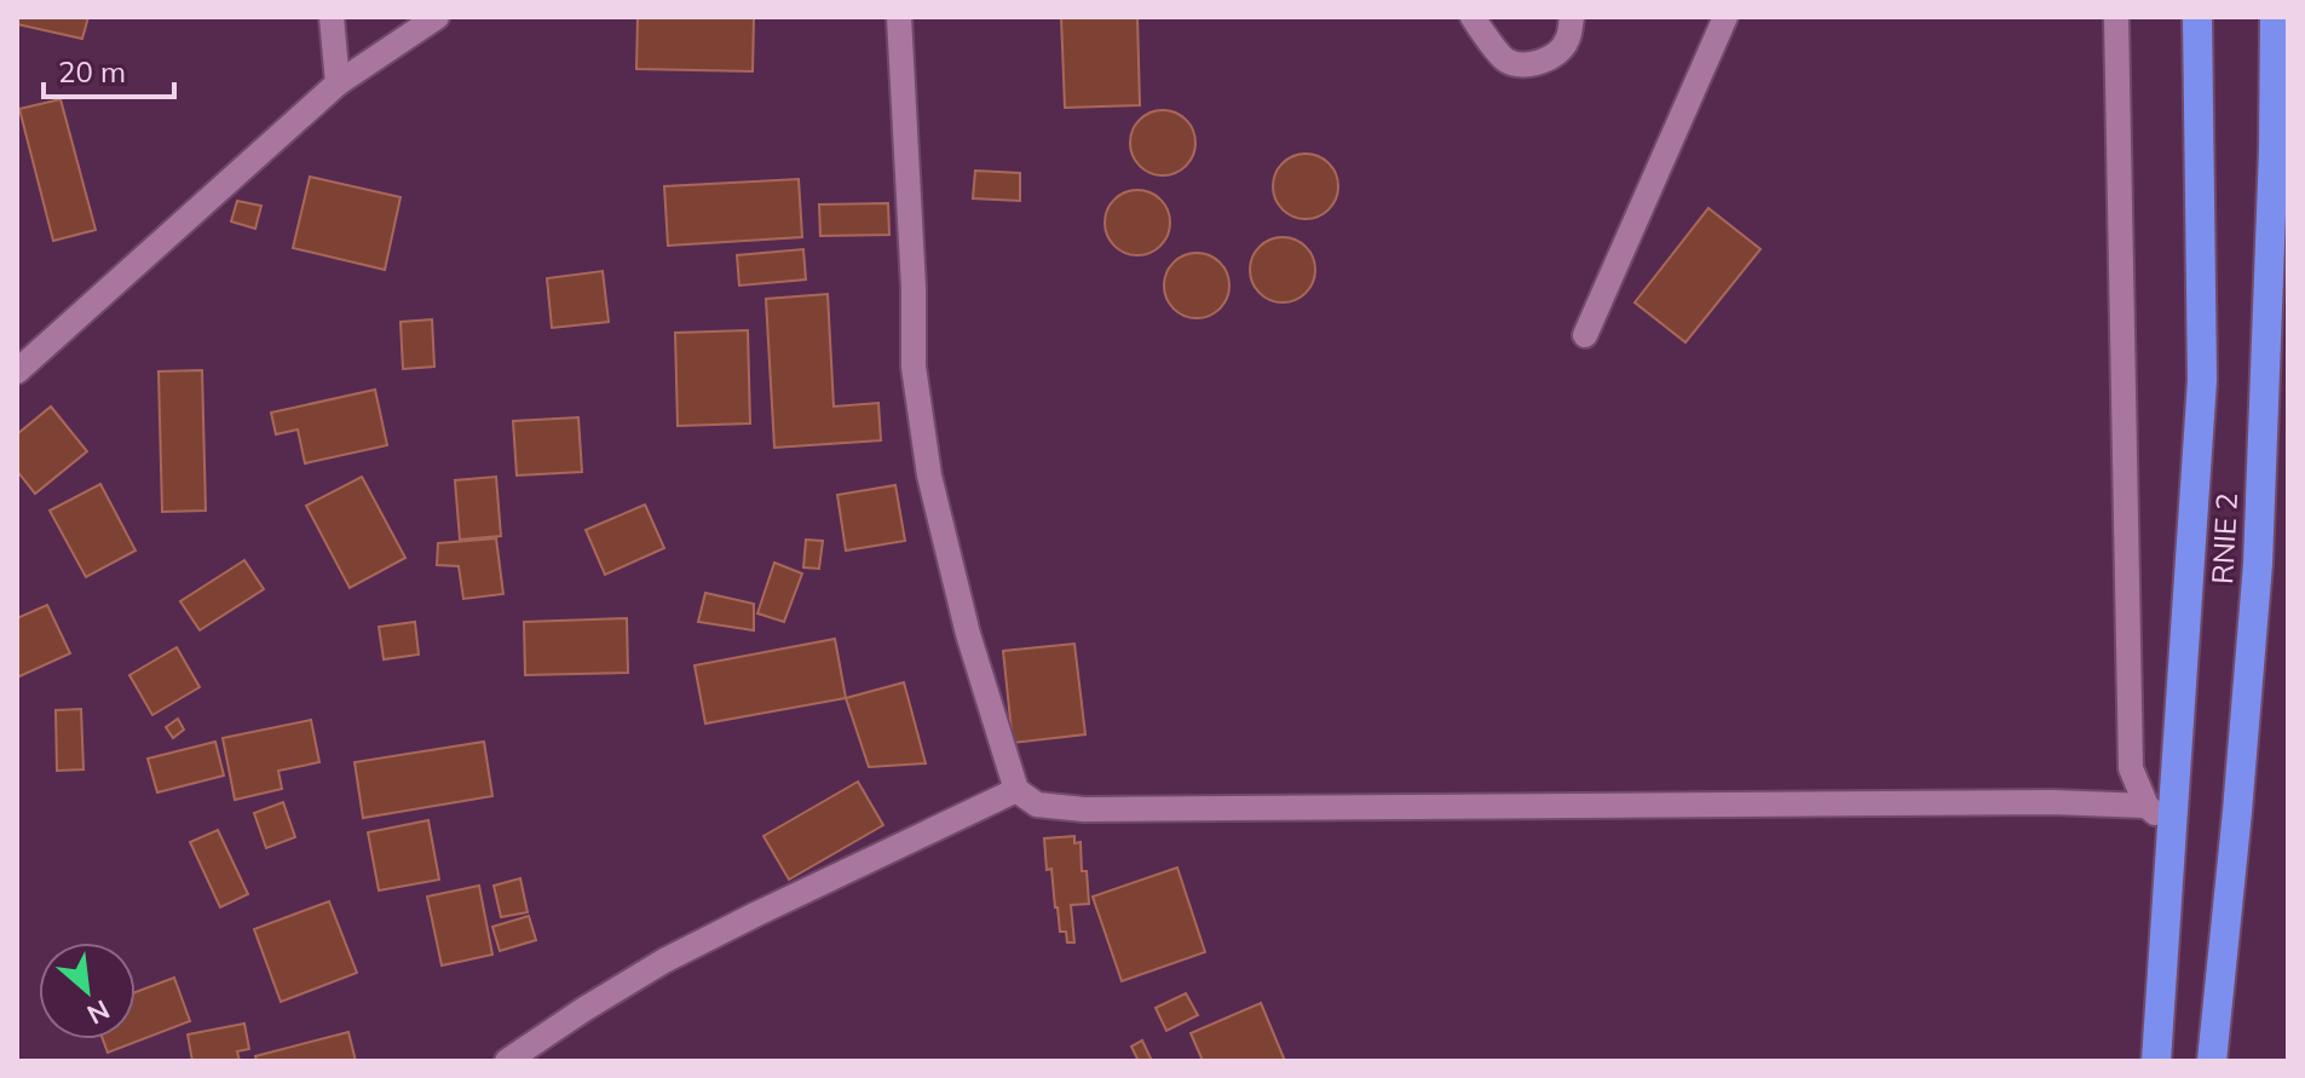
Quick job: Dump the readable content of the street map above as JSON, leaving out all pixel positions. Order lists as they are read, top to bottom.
{
  "streets": {
    "highway": ["RNIE 2"]
  },
  "scale_bar": "20 m",
  "north": "bottom right"
}
